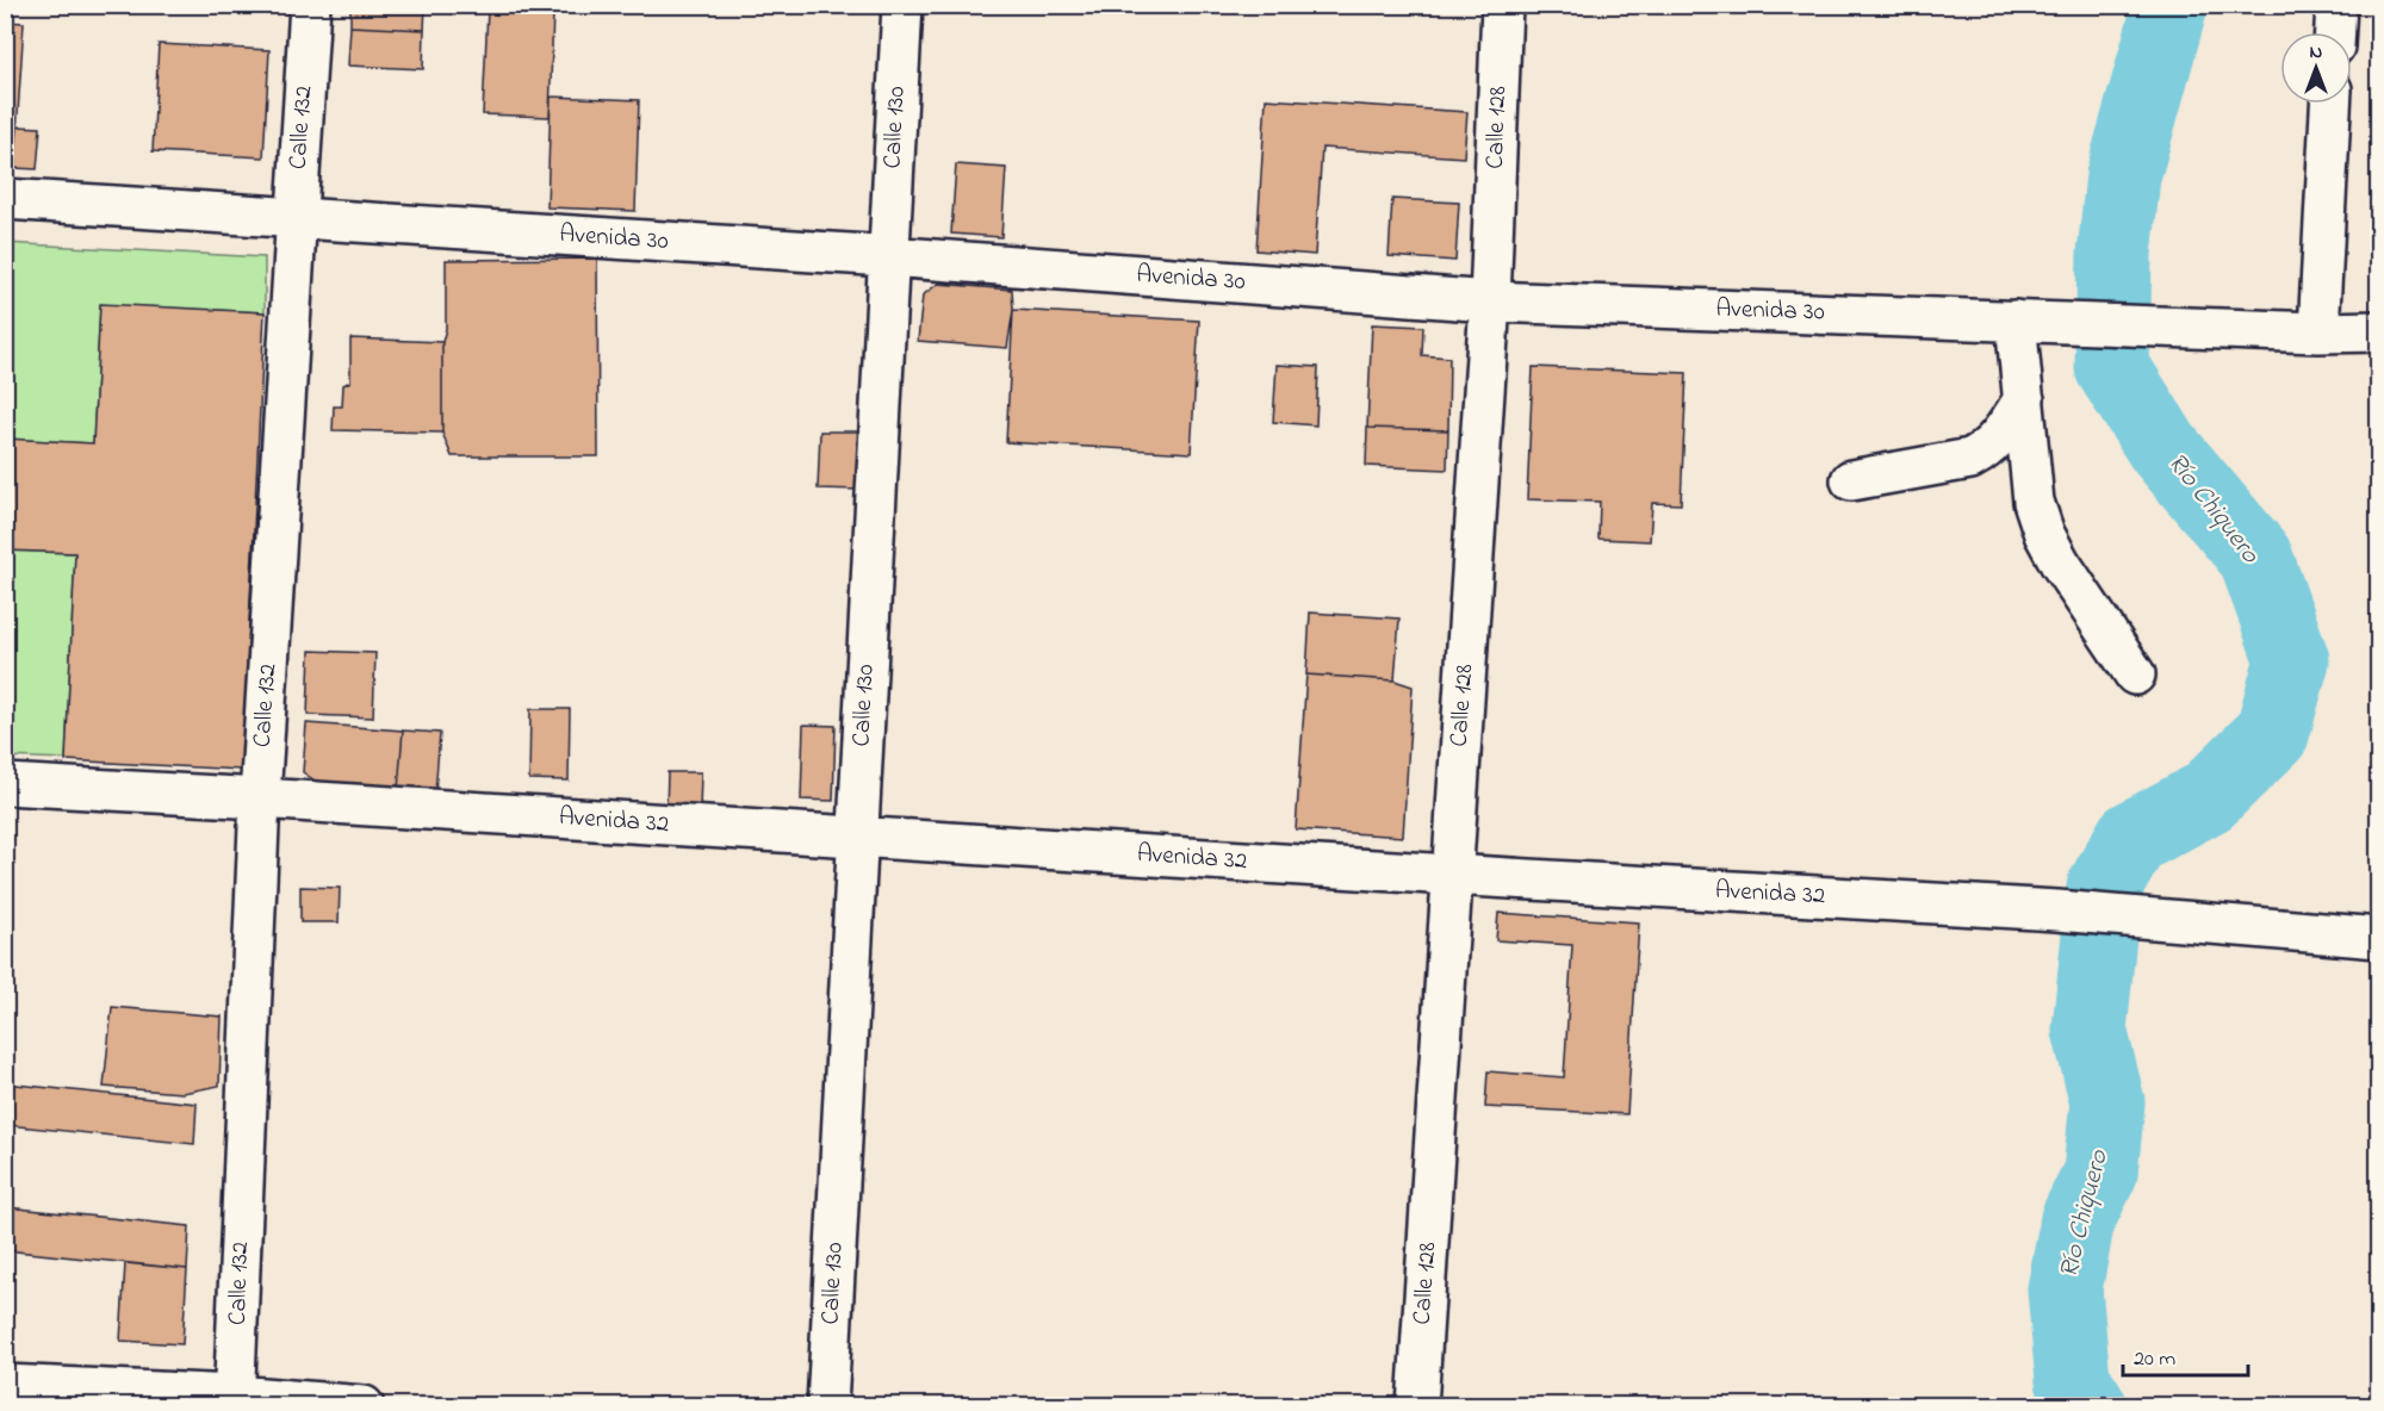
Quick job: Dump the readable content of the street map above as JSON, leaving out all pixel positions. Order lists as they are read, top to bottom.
{
  "streets": {
    "street": [
      "Calle 132",
      "Calle 130",
      "Calle 128",
      "Avenida 30",
      "Avenida 32"
    ]
  },
  "crossings": [
    ["Calle 132", "Avenida 30"],
    ["Calle 132", "Avenida 32"],
    ["Calle 130", "Avenida 30"],
    ["Calle 130", "Avenida 32"],
    ["Calle 128", "Avenida 30"],
    ["Calle 128", "Avenida 32"]
  ],
  "water": ["Río Chiquero"],
  "scale_bar": "20 m",
  "north": "top"
}
